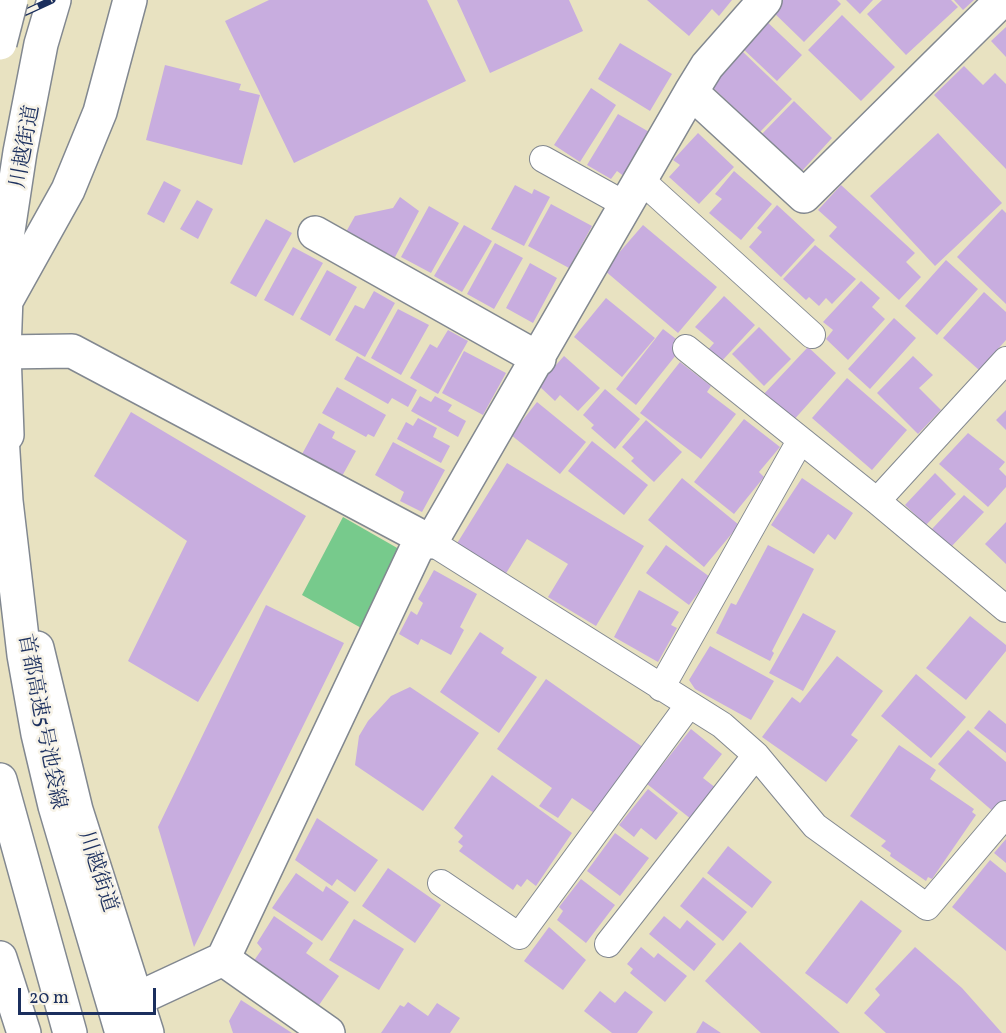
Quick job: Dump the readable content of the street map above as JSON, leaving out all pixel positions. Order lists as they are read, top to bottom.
{
  "streets": {
    "main road": ["川越街道", "首都高速5号池袋線"]
  },
  "scale_bar": "20 m"
}
